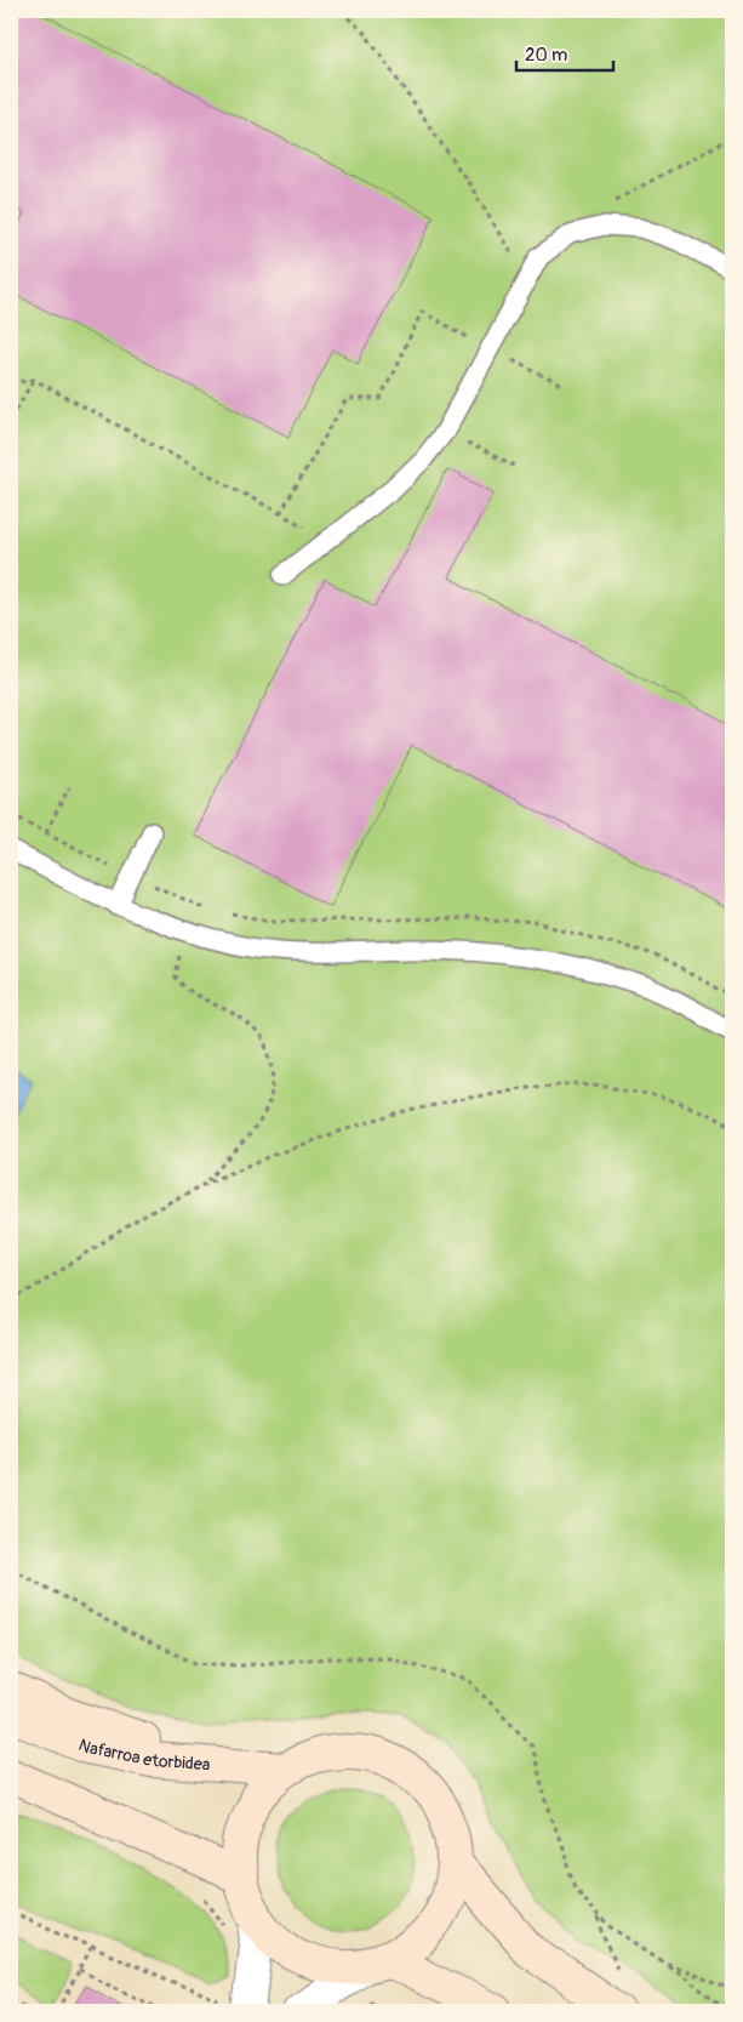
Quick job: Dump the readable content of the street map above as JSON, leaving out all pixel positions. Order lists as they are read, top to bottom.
{
  "streets": {
    "main road": ["Nafarroa etorbidea"]
  },
  "scale_bar": "20 m"
}
